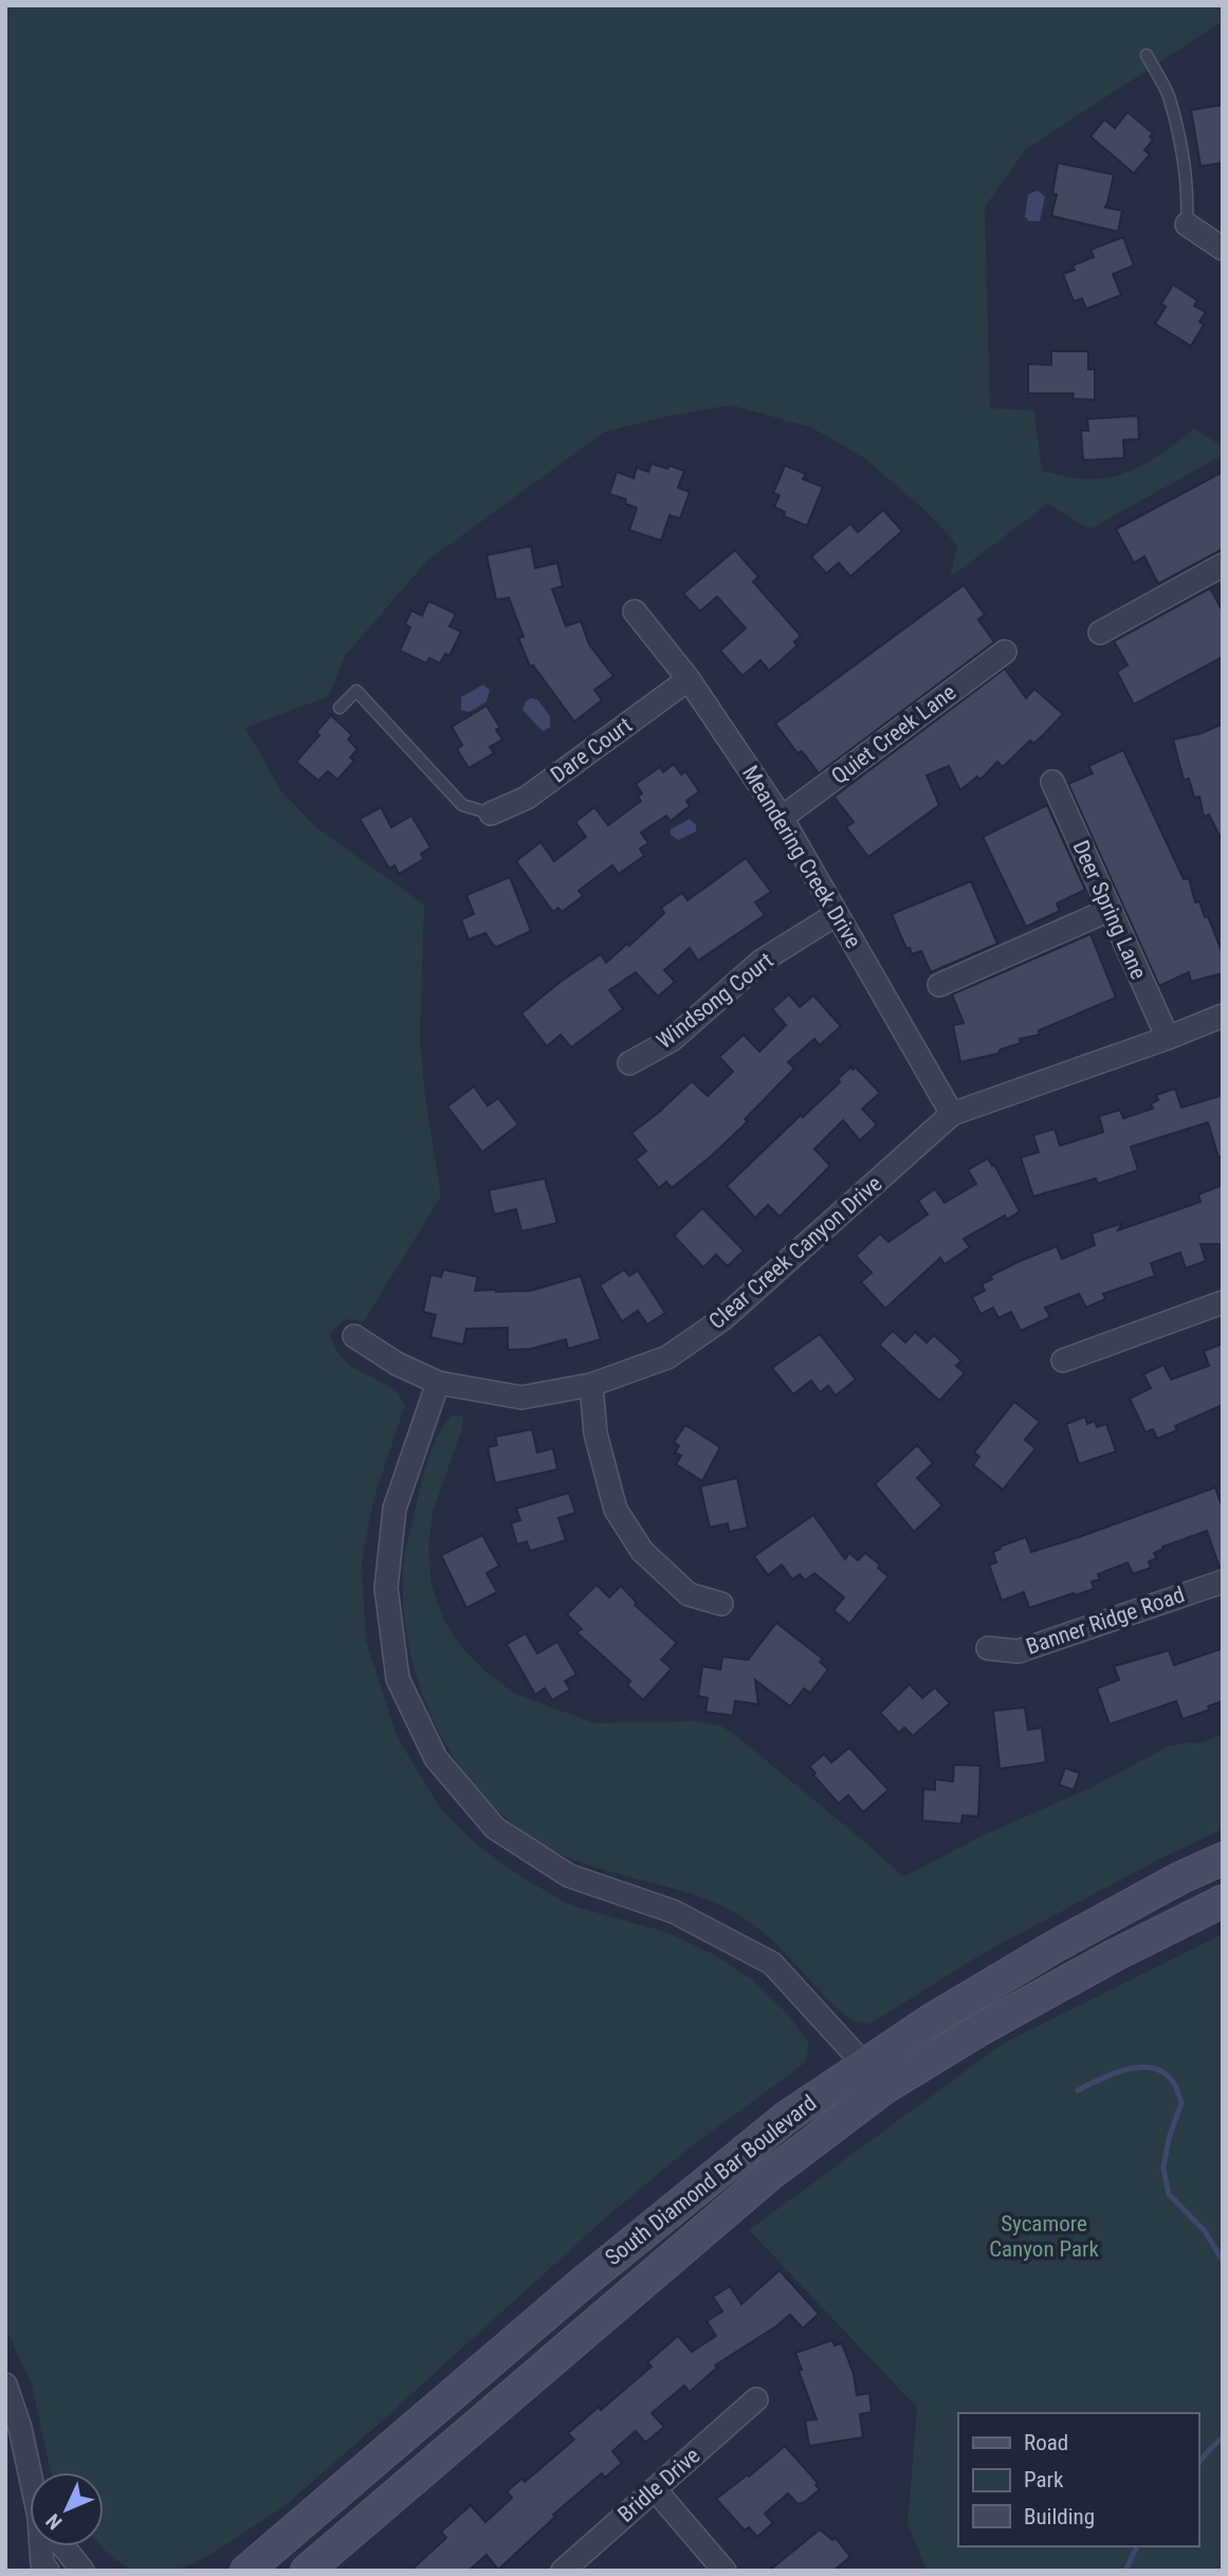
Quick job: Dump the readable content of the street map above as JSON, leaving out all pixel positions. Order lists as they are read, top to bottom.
{
  "streets": {
    "main road": ["South Diamond Bar Boulevard"],
    "street": [
      "Quiet Creek Lane",
      "Dare Court",
      "Meandering Creek Drive",
      "Deer Spring Lane",
      "Windsong Court",
      "Clear Creek Canyon Drive",
      "Banner Ridge Road",
      "Bridle Drive"
    ]
  },
  "crossings": [
    ["Quiet Creek Lane", "Meandering Creek Drive"],
    ["Dare Court", "Meandering Creek Drive"],
    ["Meandering Creek Drive", "Windsong Court"],
    ["Meandering Creek Drive", "Clear Creek Canyon Drive"],
    ["Deer Spring Lane", "Clear Creek Canyon Drive"]
  ],
  "parks": ["Sycamore Canyon Park"],
  "legend": ["Road", "Park", "Building"],
  "north": "bottom left"
}
